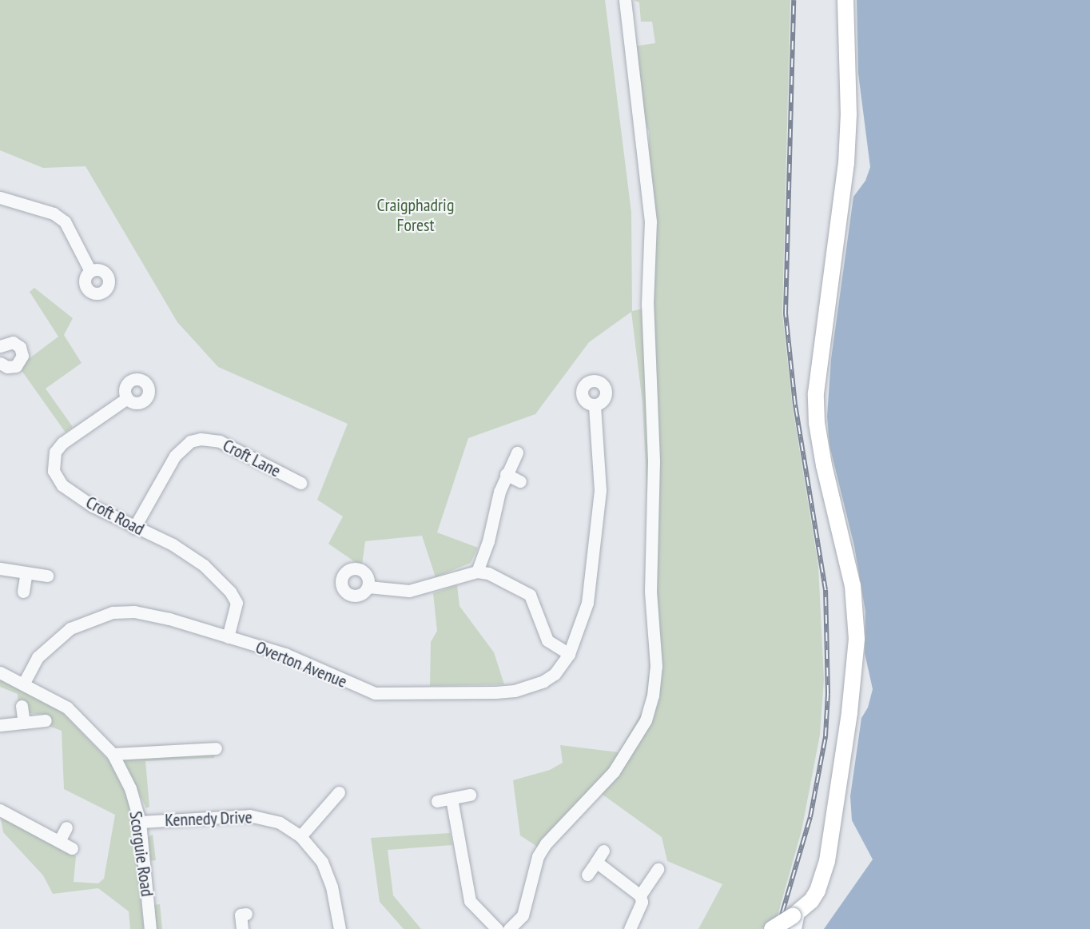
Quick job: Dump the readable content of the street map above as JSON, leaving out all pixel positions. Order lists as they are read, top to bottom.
{
  "streets": {
    "street": [
      "Croft Lane",
      "Croft Road",
      "Overton Avenue",
      "Kennedy Drive",
      "Scorguie Road"
    ]
  },
  "crossings": [
    ["Croft Lane", "Croft Road"],
    ["Croft Road", "Overton Avenue"],
    ["Overton Avenue", "Scorguie Road"],
    ["Kennedy Drive", "Scorguie Road"]
  ],
  "parks": ["Craigphadrig Forest"]
}
